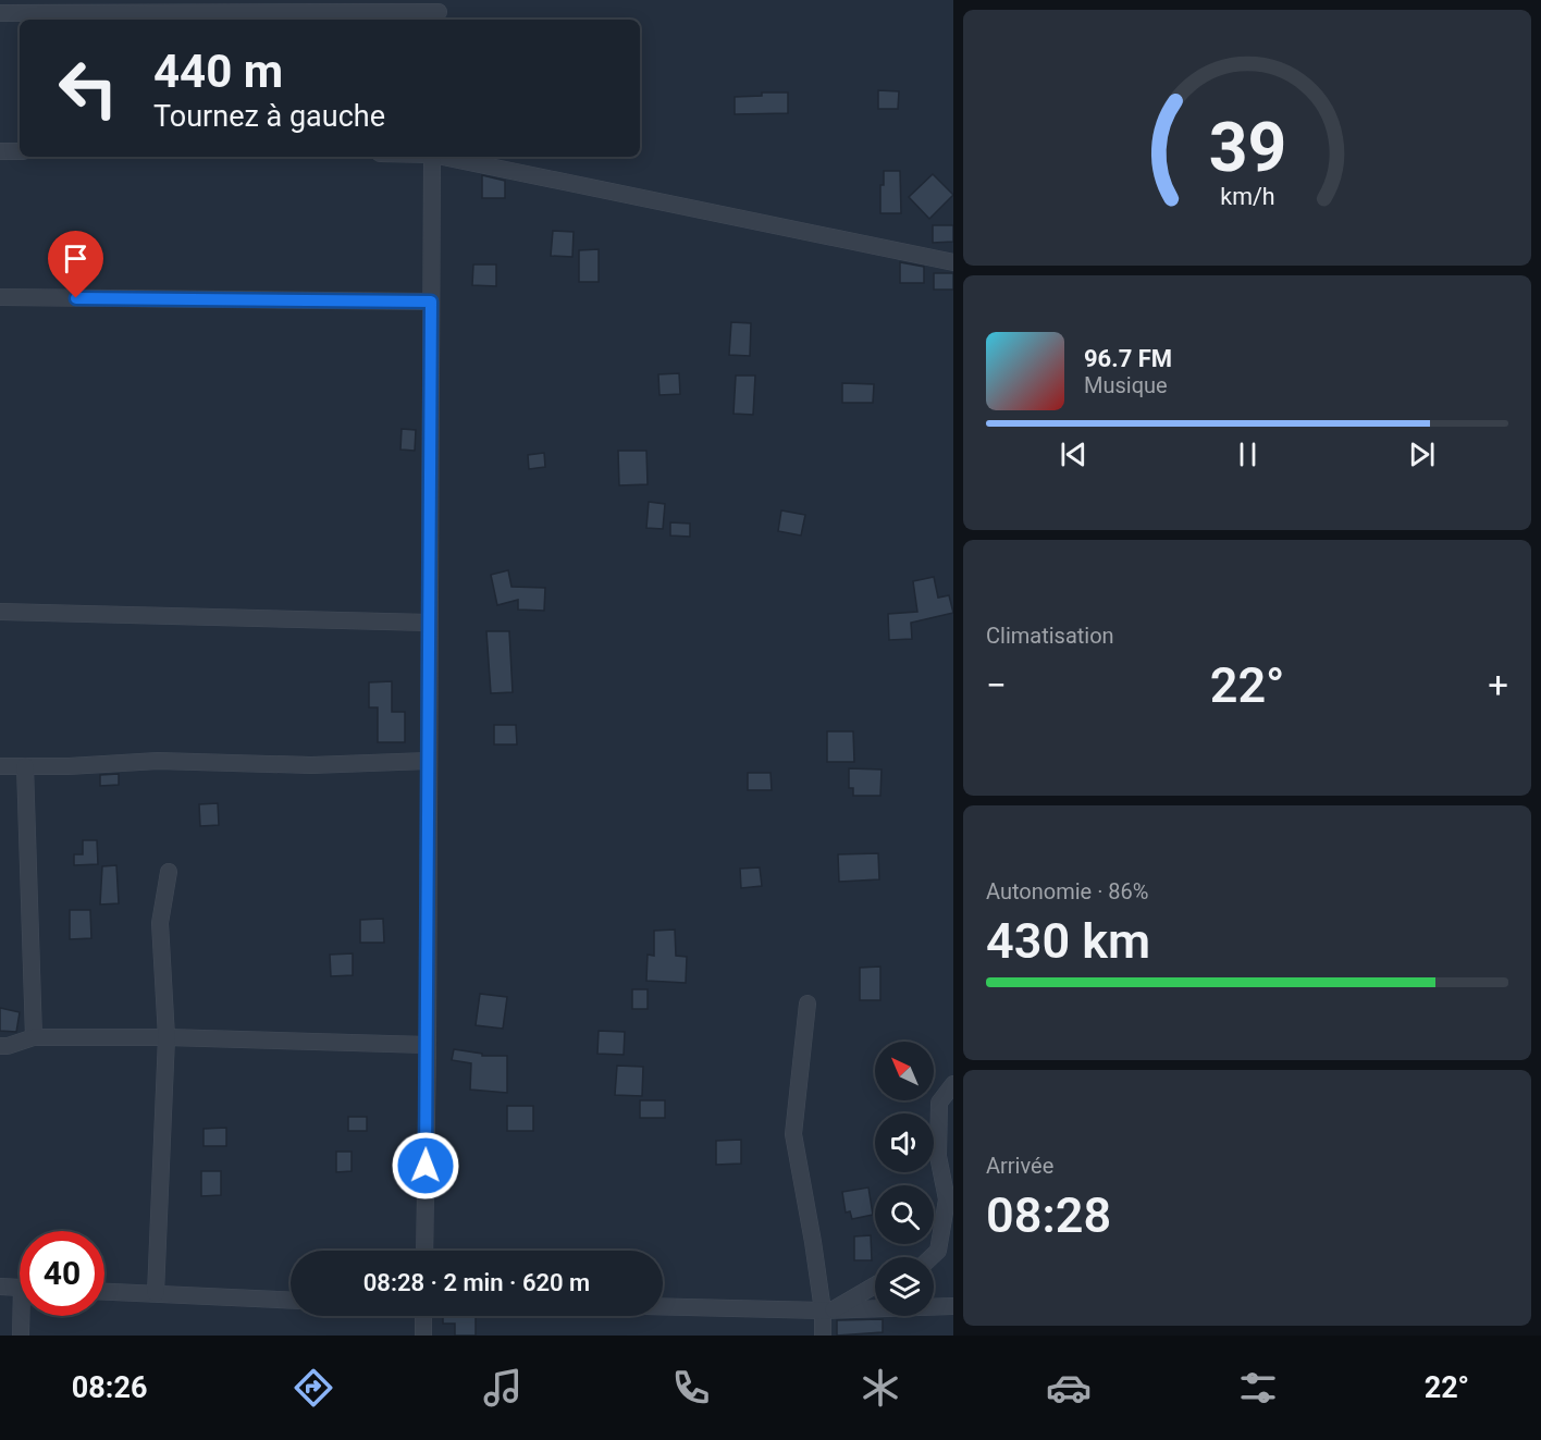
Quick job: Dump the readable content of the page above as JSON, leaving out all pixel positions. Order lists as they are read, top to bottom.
{
  "north": "top left",
  "page": {
    "turn": ["440 m", "Tournez à gauche"],
    "song": ["96.7 FM", "Musique"],
    "tile": [
      "Climatisation",
      ["Autonomie · 86%", "430 km"],
      ["Arrivée", "08:28"]
    ],
    "heat": ["−", "22°", "+"],
    "limit": "40",
    "trip": "08:28 · 2 min · 620 m",
    "tabs": ["08:26", "22°"],
    "gauge": ["39", "km/h"]
  }
}
